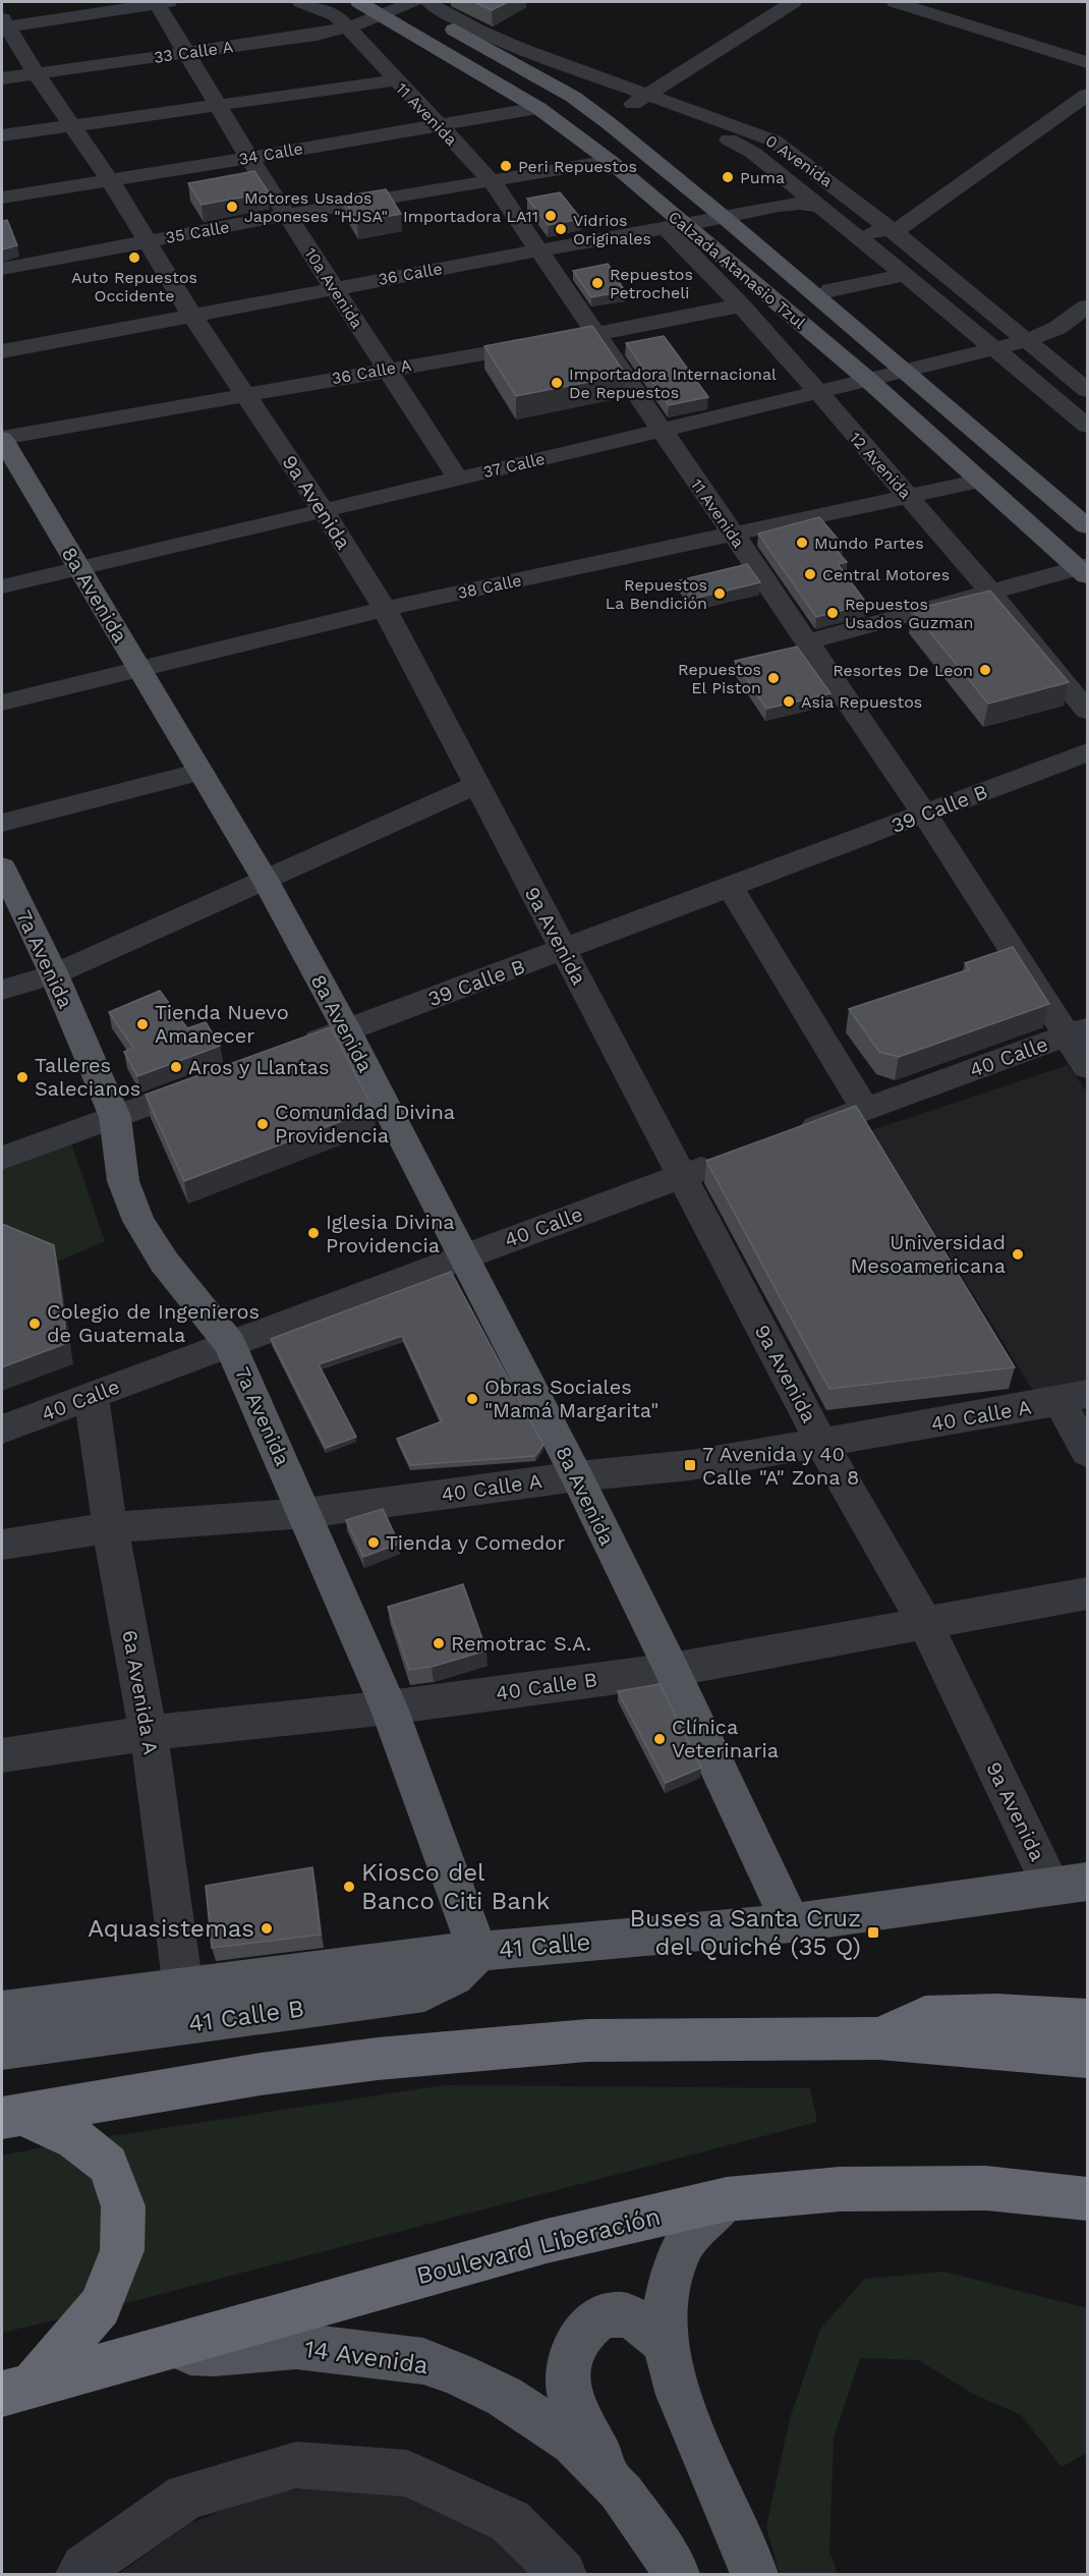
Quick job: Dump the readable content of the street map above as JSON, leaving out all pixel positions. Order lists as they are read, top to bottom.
{
  "streets": {
    "highway": ["Boulevard Liberación"],
    "main road": [
      "Calzada Atanasio Tzul",
      "8a Avenida",
      "7a Avenida",
      "41 Calle",
      "41 Calle B",
      "14 Avenida"
    ],
    "street": [
      "33 Calle A",
      "11 Avenida",
      "34 Calle",
      "0 Avenida",
      "35 Calle",
      "36 Calle",
      "10a Avenida",
      "36 Calle A",
      "37 Calle",
      "12 Avenida",
      "9a Avenida",
      "38 Calle",
      "39 Calle B",
      "40 Calle",
      "40 Calle A",
      "40 Calle B",
      "6a Avenida A"
    ]
  },
  "crossings": [
    ["33 Calle A", "11 Avenida"],
    ["33 Calle A", "0 Avenida"],
    ["33 Calle A", "Calzada Atanasio Tzul"],
    ["33 Calle A", "10a Avenida"],
    ["33 Calle A", "9a Avenida"],
    ["11 Avenida", "34 Calle"],
    ["11 Avenida", "35 Calle"],
    ["11 Avenida", "36 Calle"],
    ["11 Avenida", "36 Calle A"],
    ["11 Avenida", "37 Calle"],
    ["11 Avenida", "38 Calle"],
    ["11 Avenida", "39 Calle B"],
    ["11 Avenida", "40 Calle"],
    ["34 Calle", "Calzada Atanasio Tzul"],
    ["34 Calle", "10a Avenida"],
    ["34 Calle", "9a Avenida"],
    ["0 Avenida", "Calzada Atanasio Tzul"],
    ["0 Avenida", "36 Calle"],
    ["0 Avenida", "37 Calle"],
    ["35 Calle", "Calzada Atanasio Tzul"],
    ["35 Calle", "10a Avenida"],
    ["35 Calle", "9a Avenida"],
    ["Calzada Atanasio Tzul", "36 Calle"],
    ["Calzada Atanasio Tzul", "37 Calle"],
    ["Calzada Atanasio Tzul", "12 Avenida"],
    ["Calzada Atanasio Tzul", "38 Calle"],
    ["36 Calle", "10a Avenida"],
    ["36 Calle", "12 Avenida"],
    ["36 Calle", "9a Avenida"],
    ["10a Avenida", "36 Calle A"],
    ["10a Avenida", "37 Calle"],
    ["36 Calle A", "12 Avenida"],
    ["36 Calle A", "9a Avenida"],
    ["36 Calle A", "8a Avenida"],
    ["37 Calle", "12 Avenida"],
    ["37 Calle", "9a Avenida"],
    ["37 Calle", "8a Avenida"],
    ["12 Avenida", "38 Calle"],
    ["9a Avenida", "38 Calle"],
    ["9a Avenida", "39 Calle B"],
    ["9a Avenida", "40 Calle"],
    ["9a Avenida", "40 Calle A"],
    ["9a Avenida", "40 Calle B"],
    ["9a Avenida", "41 Calle"],
    ["38 Calle", "8a Avenida"],
    ["8a Avenida", "39 Calle B"],
    ["8a Avenida", "40 Calle"],
    ["8a Avenida", "40 Calle A"],
    ["8a Avenida", "40 Calle B"],
    ["8a Avenida", "41 Calle"],
    ["7a Avenida", "40 Calle"],
    ["7a Avenida", "40 Calle A"],
    ["7a Avenida", "40 Calle B"],
    ["7a Avenida", "41 Calle"],
    ["7a Avenida", "41 Calle B"],
    ["40 Calle", "6a Avenida A"],
    ["40 Calle A", "6a Avenida A"],
    ["40 Calle B", "6a Avenida A"],
    ["6a Avenida A", "41 Calle"],
    ["41 Calle", "41 Calle B"],
    ["Boulevard Liberación", "14 Avenida"]
  ],
  "places": {
    "other": [
      "Peri Repuestos",
      "Puma",
      "Motores Usados Japoneses \"HJSA\"",
      "Importadora LA11",
      "Vidrios Originales",
      "Auto Repuestos Occidente",
      "Repuestos Petrocheli",
      "Importadora Internacional De Repuestos",
      "Mundo Partes",
      "Central Motores",
      "Repuestos La Bendición",
      "Repuestos Usados Guzman",
      "Resortes De Leon",
      "Repuestos El Piston",
      "Asia Repuestos",
      "Tienda Nuevo Amanecer",
      "Aros y Llantas",
      "Talleres Salecianos",
      "Comunidad Divina Providencia",
      "Iglesia Divina Providencia",
      "Universidad Mesoamericana",
      "Colegio de Ingenieros de Guatemala",
      "Obras Sociales \"Mamá Margarita\"",
      "Tienda y Comedor",
      "Remotrac S.A.",
      "Clínica Veterinaria",
      "Kiosco del Banco Citi Bank",
      "Aquasistemas"
    ],
    "transit": ["7 Avenida y 40 Calle \"A\" Zona 8", "Buses a Santa Cruz del Quiché (35 Q)"]
  }
}
